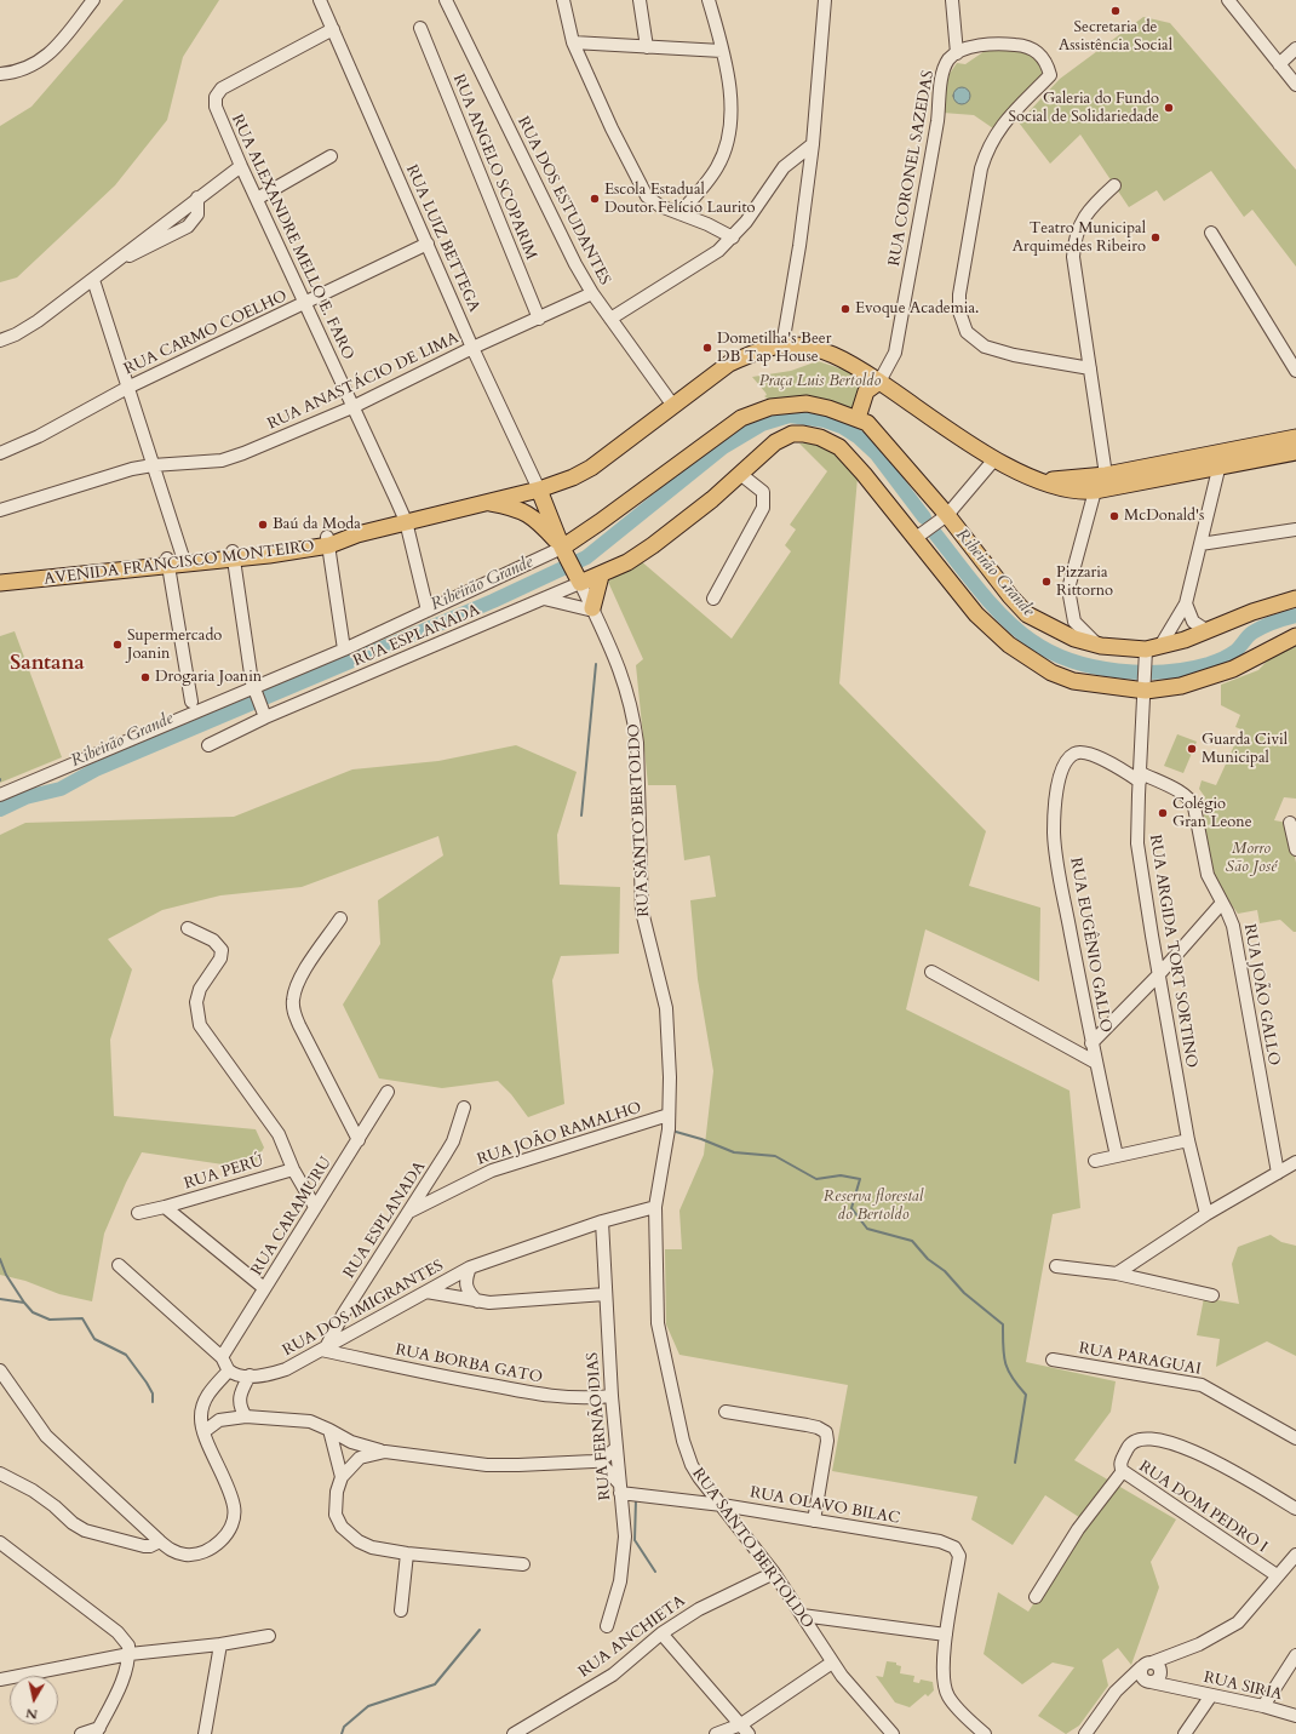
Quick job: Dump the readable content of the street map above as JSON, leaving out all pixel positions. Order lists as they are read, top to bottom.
{
  "streets": {
    "main road": ["AVENIDA FRANCISCO MONTEIRO"],
    "street": [
      "RUA ANGELO SCOPARIM",
      "RUA CORONEL SAZEDAS",
      "RUA DOS ESTUDANTES",
      "RUA ALEXANDRE MELLO E. FARO",
      "RUA LUIZ BETTEGA",
      "RUA CARMO COELHO",
      "RUA ANASTÁCIO DE LIMA",
      "RUA ESPLANADA",
      "RUA SANTO BERTOLDO",
      "RUA EUGÊNIO GALLO",
      "RUA ARGIDA TORT SORTINO",
      "RUA JOÃO GALLO",
      "RUA JOÃO RAMALHO",
      "RUA PERÚ",
      "RUA CARAMURU",
      "RUA DOS IMIGRANTES",
      "RUA PARAGUAI",
      "RUA BORBA GATO",
      "RUA FERNÃO DIAS",
      "RUA OLAVO BILAC",
      "RUA DOM PEDRO I",
      "RUA ANCHIETA",
      "RUA SIRIA"
    ]
  },
  "crossings": [
    ["RUA ANGELO SCOPARIM", "RUA ANASTÁCIO DE LIMA"],
    ["RUA CORONEL SAZEDAS", "AVENIDA FRANCISCO MONTEIRO"],
    ["RUA DOS ESTUDANTES", "RUA ANASTÁCIO DE LIMA"],
    ["RUA DOS ESTUDANTES", "AVENIDA FRANCISCO MONTEIRO"],
    ["RUA ALEXANDRE MELLO E. FARO", "RUA LUIZ BETTEGA"],
    ["RUA ALEXANDRE MELLO E. FARO", "RUA CARMO COELHO"],
    ["RUA ALEXANDRE MELLO E. FARO", "RUA ANASTÁCIO DE LIMA"],
    ["RUA ALEXANDRE MELLO E. FARO", "AVENIDA FRANCISCO MONTEIRO"],
    ["RUA LUIZ BETTEGA", "RUA CARMO COELHO"],
    ["RUA LUIZ BETTEGA", "RUA ANASTÁCIO DE LIMA"],
    ["RUA LUIZ BETTEGA", "AVENIDA FRANCISCO MONTEIRO"],
    ["RUA ESPLANADA", "RUA SANTO BERTOLDO"],
    ["RUA ESPLANADA", "RUA JOÃO RAMALHO"],
    ["RUA ESPLANADA", "RUA DOS IMIGRANTES"],
    ["RUA ESPLANADA", "RUA BORBA GATO"],
    ["RUA SANTO BERTOLDO", "RUA JOÃO RAMALHO"],
    ["RUA SANTO BERTOLDO", "RUA DOS IMIGRANTES"],
    ["RUA SANTO BERTOLDO", "RUA OLAVO BILAC"],
    ["RUA SANTO BERTOLDO", "RUA ANCHIETA"],
    ["RUA EUGÊNIO GALLO", "RUA JOÃO GALLO"],
    ["RUA ARGIDA TORT SORTINO", "RUA JOÃO GALLO"],
    ["RUA DOS IMIGRANTES", "RUA BORBA GATO"],
    ["RUA DOS IMIGRANTES", "RUA FERNÃO DIAS"],
    ["RUA BORBA GATO", "RUA FERNÃO DIAS"],
    ["RUA FERNÃO DIAS", "RUA OLAVO BILAC"]
  ],
  "districts": ["Santana"],
  "water": ["Ribeirão Grande"],
  "parks": ["Praça Luis Bertoldo", "Morro São José", "Reserva florestal do Bertoldo"],
  "places": [
    "Secretaria de Assistência Social",
    "Galeria do Fundo Social de Solidariedade",
    "Escola Estadual Doutor Felício Laurito",
    "Teatro Municipal Arquimedes Ribeiro",
    "Evoque Academia.",
    "Dometilha's Beer DB Tap House",
    "McDonald's",
    "Baú da Moda",
    "Pizzaria Rittorno",
    "Supermercado Joanin",
    "Drogaria Joanin",
    "Guarda Civil Municipal",
    "Colégio Gran Leone"
  ],
  "north": "bottom"
}
